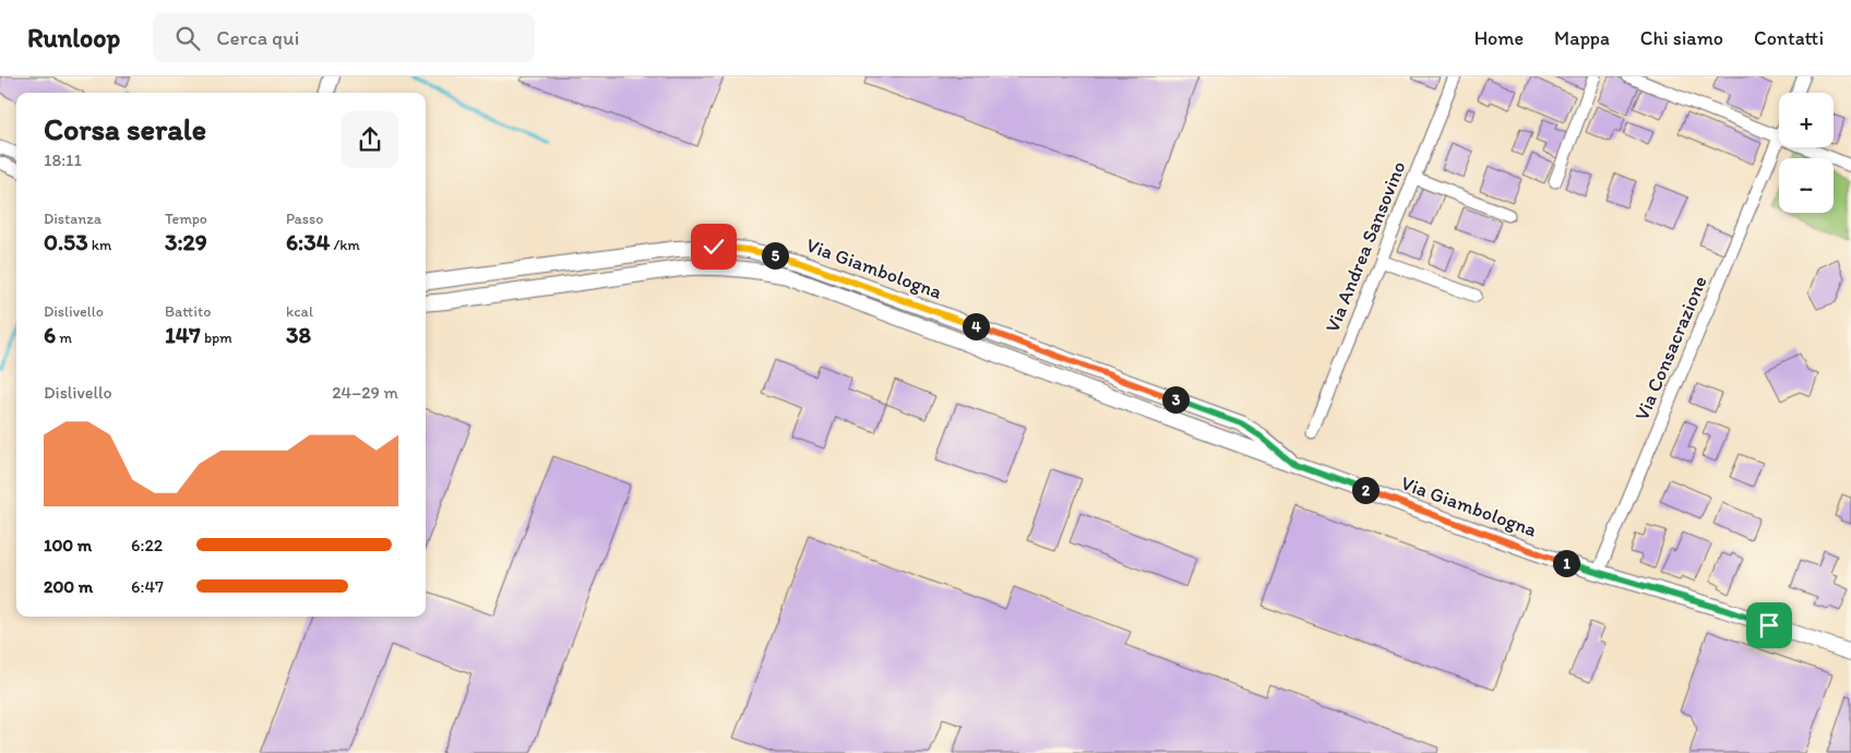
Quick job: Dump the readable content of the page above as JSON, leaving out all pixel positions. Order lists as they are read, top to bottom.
{
  "streets": {
    "street": ["Via Andrea Sansovino", "Via Giambologna", "Via Consacrazione"]
  },
  "crossings": [
    ["Via Giambologna", "Via Consacrazione"]
  ],
  "page": {
    "header": "Runloop",
    "search": "Cerca qui",
    "nav": [
      "Home",
      "Mappa",
      "Chi siamo",
      "Contatti"
    ],
    "map_buttons": ["+", "−"],
    "heading": ["Corsa serale", "18:11"],
    "stats": [
      ["Distanza", "0.53 km"],
      ["Tempo", "3:29"],
      ["Passo", "6:34 /km"],
      ["Dislivello", "6 m"],
      ["Battito", "147 bpm"],
      ["kcal", "38"]
    ],
    "pins": [
      "5",
      "4",
      "3",
      "2",
      "1"
    ],
    "chart": ["Dislivello", "24–29 m"],
    "list": [
      {
        "name": "100 m",
        "note": "6:22"
      },
      {
        "name": "200 m",
        "note": "6:47"
      }
    ]
  }
}
